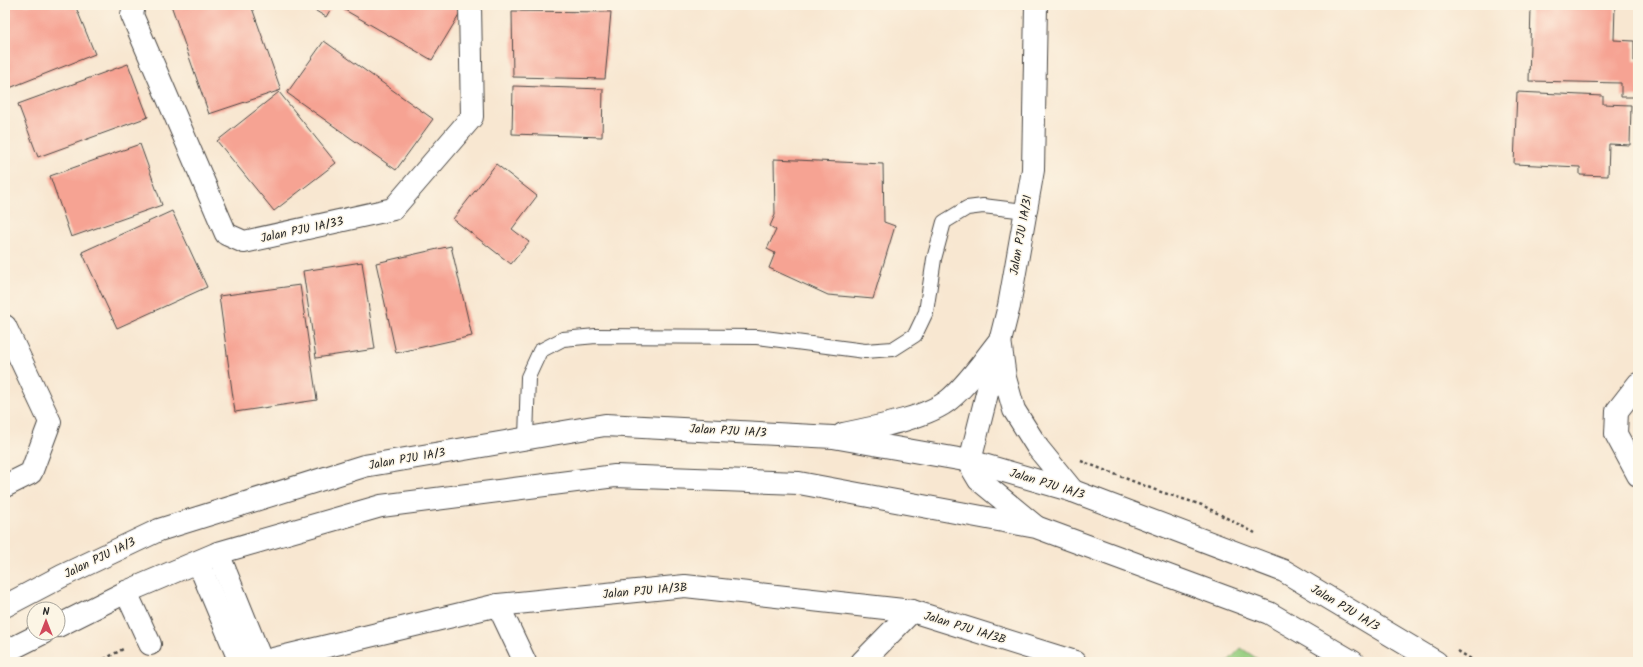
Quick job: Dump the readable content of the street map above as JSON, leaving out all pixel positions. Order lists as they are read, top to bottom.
{
  "streets": {
    "street": [
      "Jalan PJU 1A/33",
      "Jalan PJU 1A/31",
      "Jalan PJU 1A/3",
      "Jalan PJU 1A/3B"
    ]
  },
  "crossings": [
    ["Jalan PJU 1A/31", "Jalan PJU 1A/3"]
  ],
  "north": "top"
}
